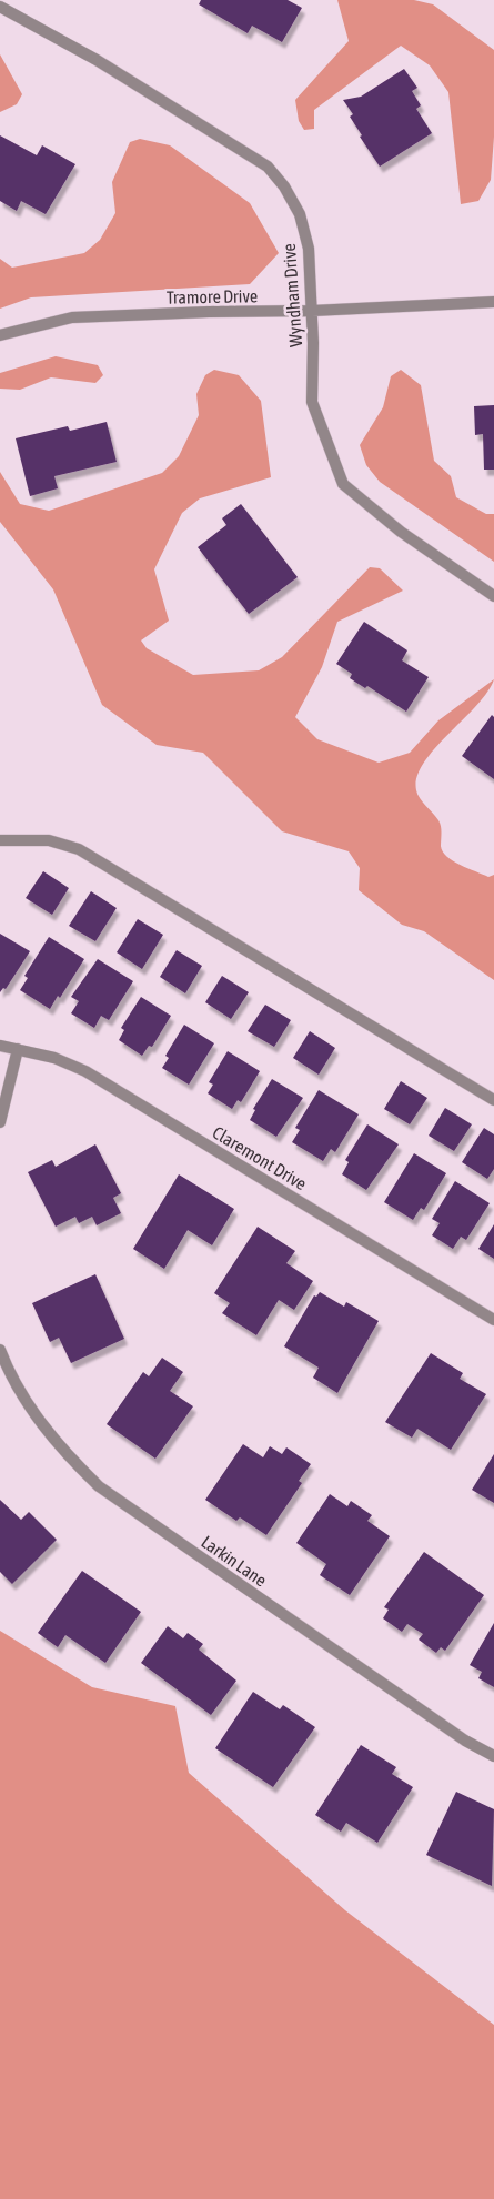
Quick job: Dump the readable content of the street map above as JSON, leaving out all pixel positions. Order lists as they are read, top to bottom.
{
  "streets": {
    "street": [
      "Wyndham Drive",
      "Tramore Drive",
      "Claremont Drive",
      "Larkin Lane"
    ]
  },
  "crossings": [
    ["Wyndham Drive", "Tramore Drive"]
  ]
}
